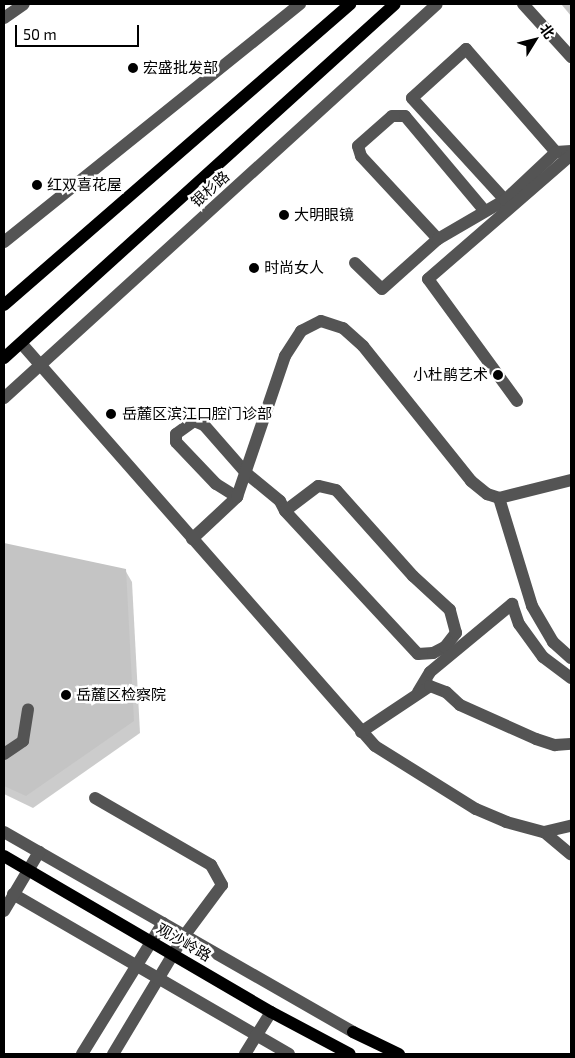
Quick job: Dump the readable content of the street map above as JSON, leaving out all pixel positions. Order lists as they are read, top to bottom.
{
  "streets": {
    "main road": ["银杉路", "观沙岭路"]
  },
  "places": [
    "宏盛批发部",
    "红双喜花屋",
    "大明眼镜",
    "时尚女人",
    "小杜鹃艺术",
    "岳麓区滨江口腔门诊部",
    "岳麓区检察院"
  ],
  "scale_bar": "50 m",
  "north": "top right"
}
